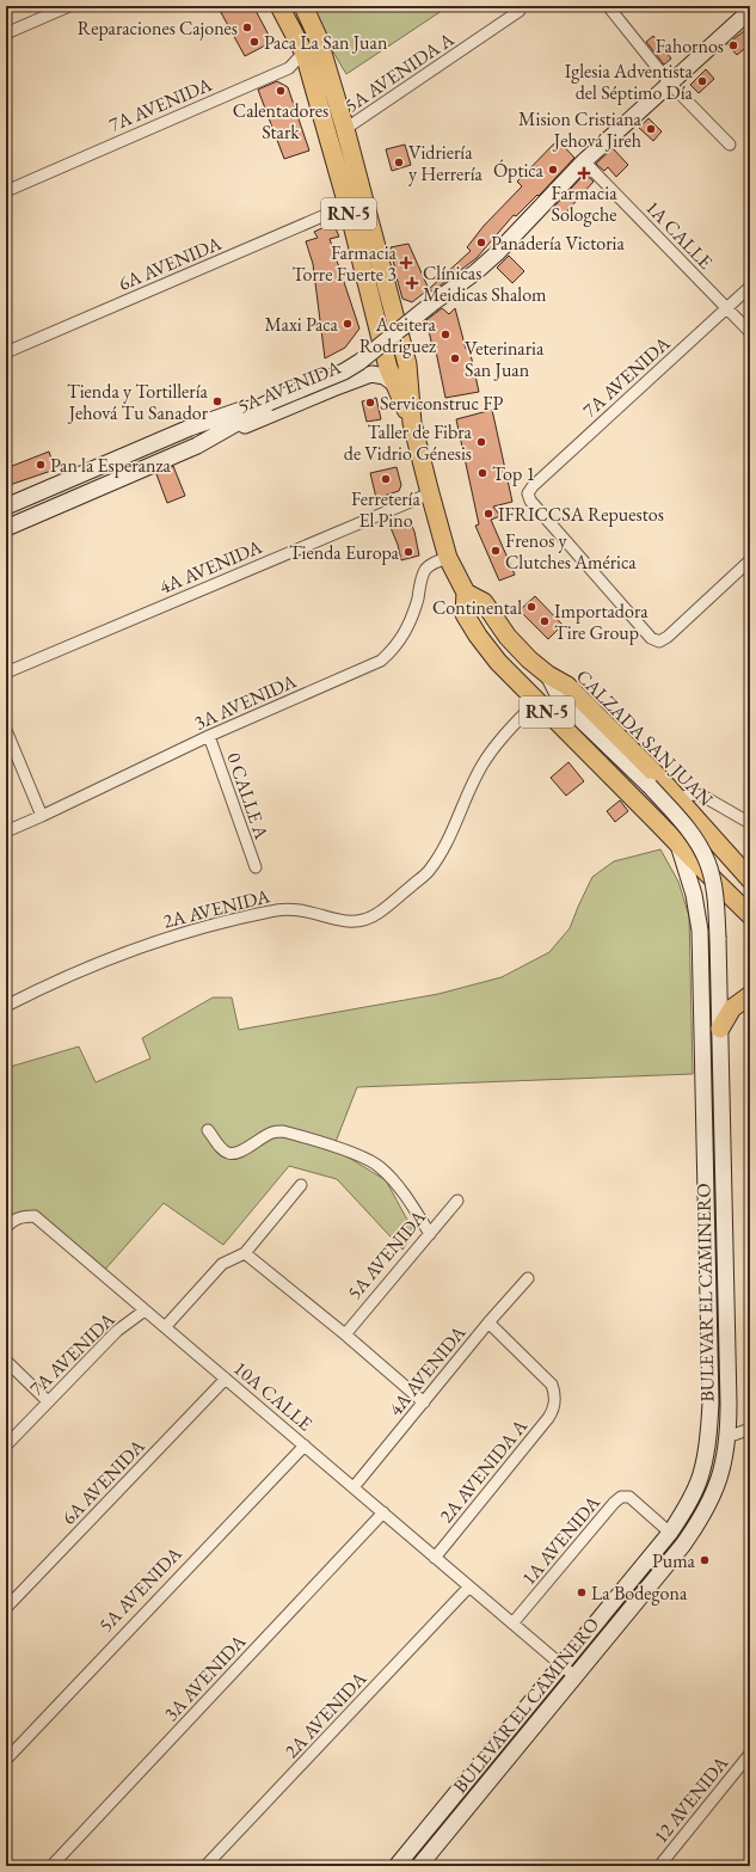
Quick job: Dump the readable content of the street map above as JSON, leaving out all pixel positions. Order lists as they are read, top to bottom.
{
  "streets": {
    "main road": [
      "RN-5",
      "5A AVENIDA",
      "CALZADA SAN JUAN",
      "BULEVAR EL CAMINERO"
    ],
    "street": [
      "5A AVENIDA A",
      "7A AVENIDA",
      "1A CALLE",
      "6A AVENIDA",
      "4A AVENIDA",
      "3A AVENIDA",
      "0 CALLE A",
      "2A AVENIDA",
      "10A CALLE",
      "2A AVENIDA A",
      "1A AVENIDA",
      "12 AVENIDA"
    ]
  },
  "crossings": [
    ["5A AVENIDA A", "RN-5"],
    ["7A AVENIDA", "RN-5"],
    ["7A AVENIDA", "1A CALLE"],
    ["7A AVENIDA", "10A CALLE"],
    ["RN-5", "6A AVENIDA"],
    ["RN-5", "5A AVENIDA"],
    ["RN-5", "4A AVENIDA"],
    ["RN-5", "3A AVENIDA"],
    ["RN-5", "CALZADA SAN JUAN"],
    ["RN-5", "2A AVENIDA"],
    ["RN-5", "BULEVAR EL CAMINERO"],
    ["1A CALLE", "5A AVENIDA"],
    ["6A AVENIDA", "10A CALLE"],
    ["5A AVENIDA", "10A CALLE"],
    ["4A AVENIDA", "10A CALLE"],
    ["4A AVENIDA", "2A AVENIDA A"],
    ["3A AVENIDA", "0 CALLE A"],
    ["3A AVENIDA", "10A CALLE"],
    ["CALZADA SAN JUAN", "BULEVAR EL CAMINERO"],
    ["2A AVENIDA", "10A CALLE"],
    ["BULEVAR EL CAMINERO", "1A AVENIDA"],
    ["10A CALLE", "2A AVENIDA A"],
    ["10A CALLE", "1A AVENIDA"]
  ],
  "places": {
    "other": [
      "Reparaciones Cajones",
      "Paca La San Juan",
      "Fahornos",
      "Iglesia Adventista del Séptimo Día",
      "Calentadores Stark",
      "Mision Cristiana Jehová Jireh",
      "Vidriería y Herrería",
      "Óptica",
      "Panadería Victoria",
      "Maxi Paca",
      "Aceitera Rodriguez",
      "Veterinaria San Juan",
      "Tienda y Tortillería Jehová Tu Sanador",
      "Serviconstruc FP",
      "Taller de Fibra de Vidrio Génesis",
      "Pan la Esperanza",
      "Top 1",
      "Ferretería El Pino",
      "IFRICCSA Repuestos",
      "Frenos y Clutches América",
      "Tienda Europa",
      "Continental",
      "Importadora Tire Group",
      "Puma",
      "La Bodegona"
    ],
    "health": ["Farmacia Sologche", "Farmacia Torre Fuerte 3", "Clínicas Meidicas Shalom"]
  }
}
